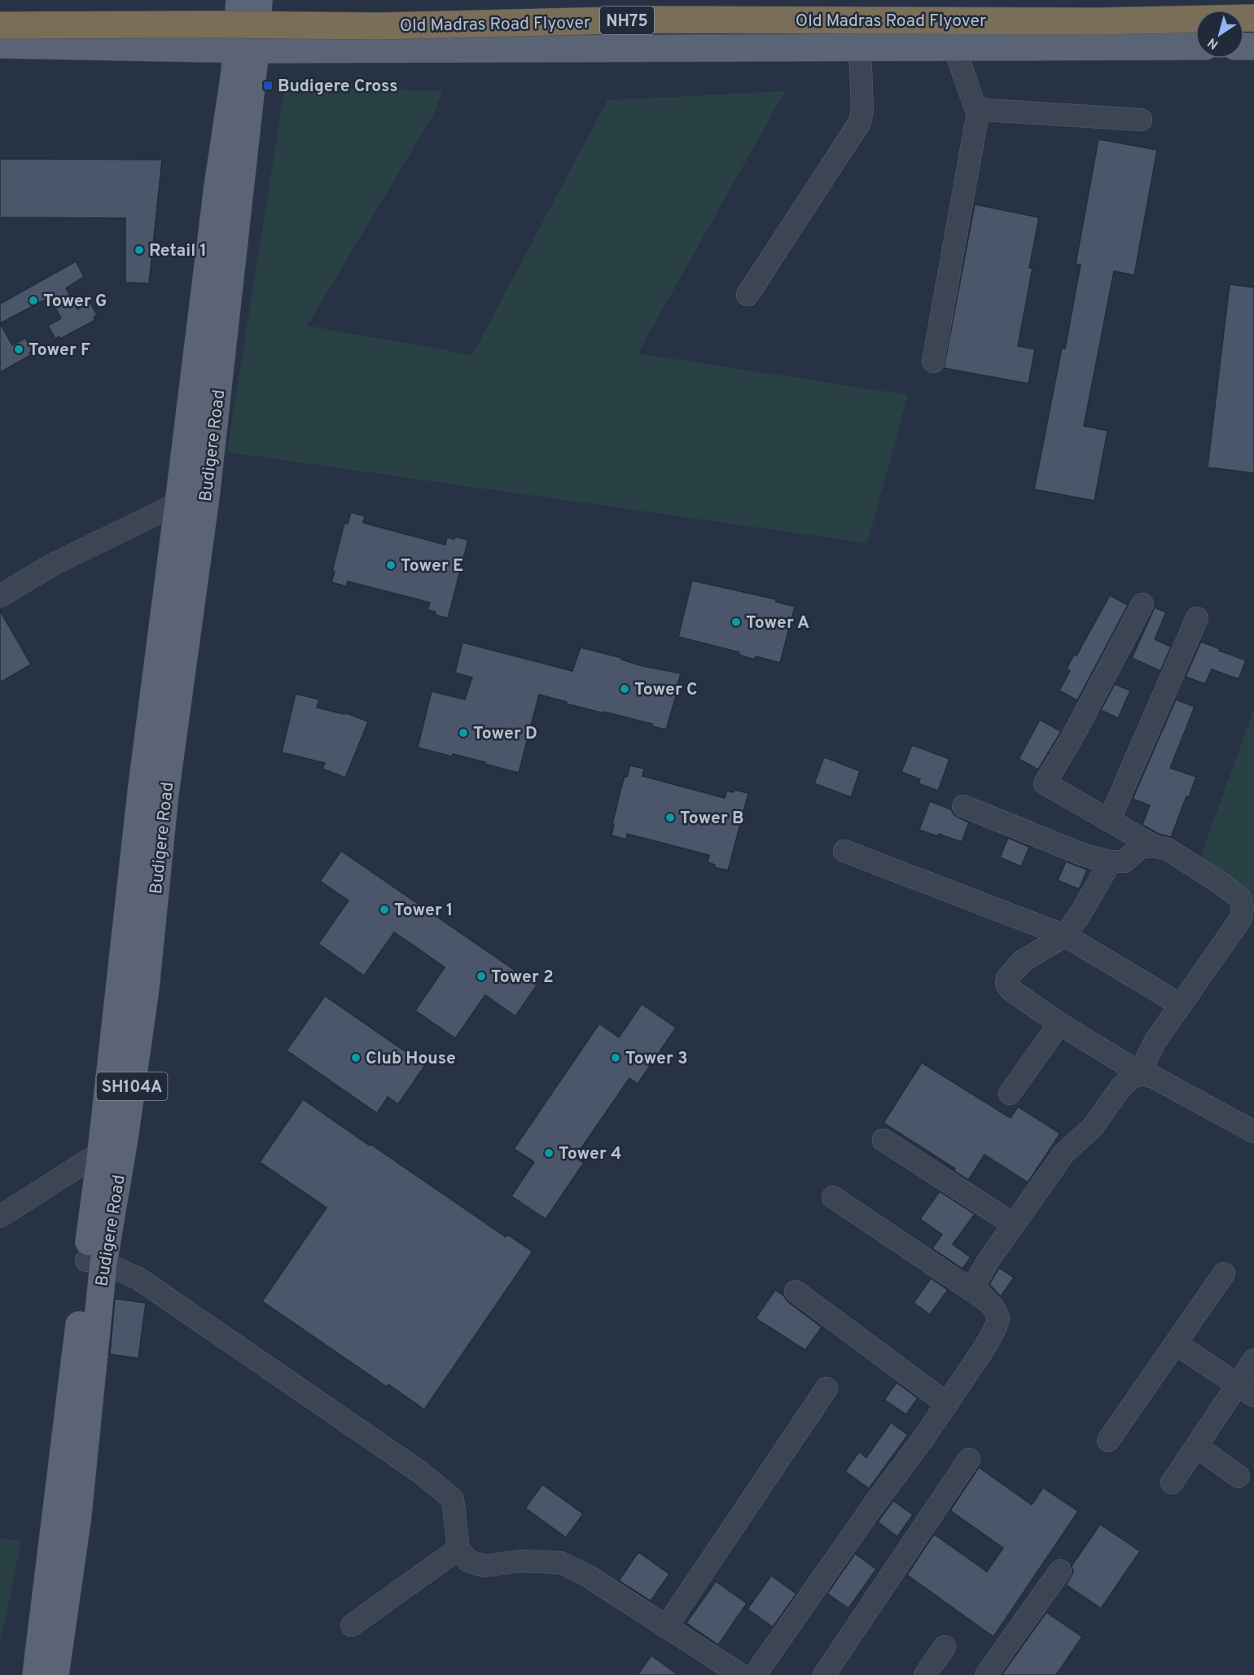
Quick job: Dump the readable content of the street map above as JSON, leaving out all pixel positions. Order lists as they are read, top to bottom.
{
  "streets": {
    "highway": ["NH75", "Old Madras Road Flyover"],
    "main road": ["Budigere Road", "SH104A"]
  },
  "places": {
    "transit": ["Budigere Cross"],
    "other": [
      "Retail 1",
      "Tower G",
      "Tower F",
      "Tower E",
      "Tower A",
      "Tower C",
      "Tower D",
      "Tower B",
      "Tower 1",
      "Tower 2",
      "Club House",
      "Tower 3",
      "Tower 4"
    ]
  },
  "north": "bottom left"
}
